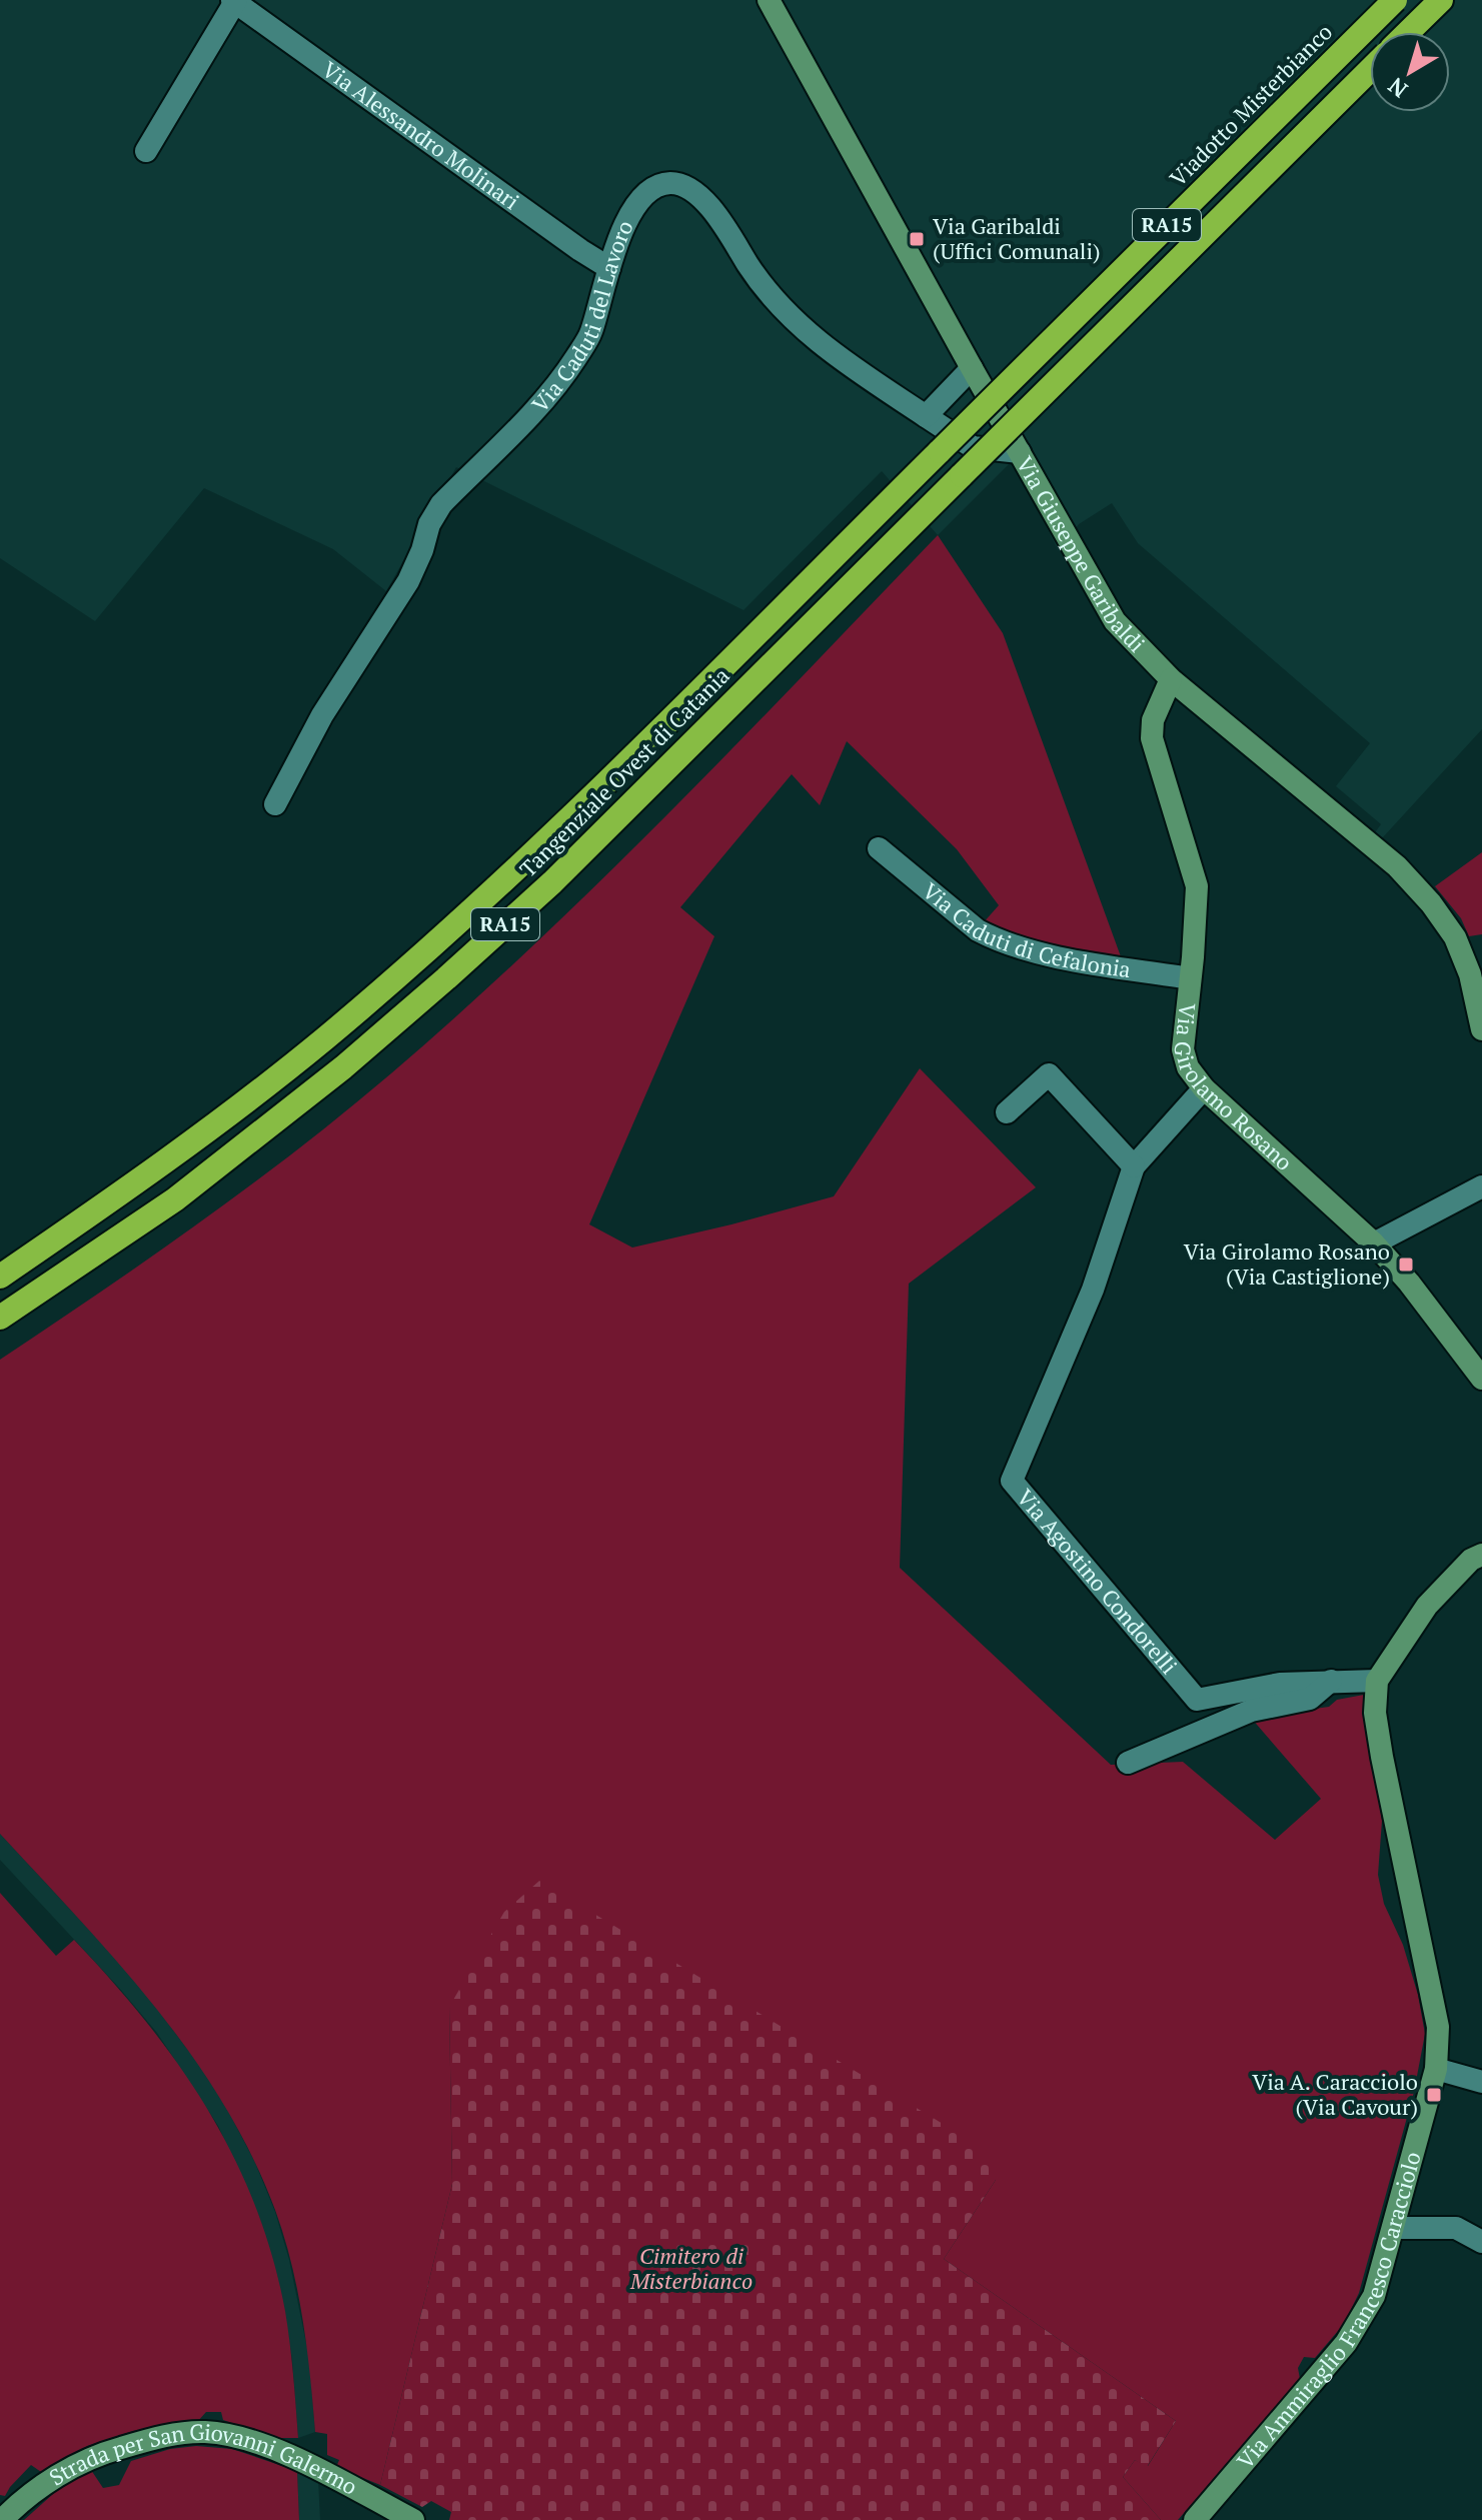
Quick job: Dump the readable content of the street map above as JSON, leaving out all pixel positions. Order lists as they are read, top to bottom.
{
  "streets": {
    "highway": ["Viadotto Misterbianco", "RA15", "Tangenziale Ovest di Catania"],
    "main road": [
      "Via Giuseppe Garibaldi",
      "Via Girolamo Rosano",
      "Via Ammiraglio Francesco Caracciolo",
      "Strada per San Giovanni Galermo"
    ],
    "street": [
      "Via Alessandro Molinari",
      "Via Caduti del Lavoro",
      "Via Caduti di Cefalonia",
      "Via Agostino Condorelli"
    ]
  },
  "crossings": [
    ["Viadotto Misterbianco", "Tangenziale Ovest di Catania"],
    ["Via Alessandro Molinari", "Via Caduti del Lavoro"],
    ["Via Caduti del Lavoro", "Via Giuseppe Garibaldi"],
    ["Via Giuseppe Garibaldi", "Via Girolamo Rosano"],
    ["Via Caduti di Cefalonia", "Via Girolamo Rosano"],
    ["Via Girolamo Rosano", "Via Agostino Condorelli"],
    ["Via Agostino Condorelli", "Via Ammiraglio Francesco Caracciolo"]
  ],
  "parks": ["Cimitero di Misterbianco"],
  "places": {
    "transit": ["Via Garibaldi (Uffici Comunali)", "Via Girolamo Rosano (Via Castiglione)", "Via A. Caracciolo (Via Cavour)"]
  },
  "north": "bottom left"
}
